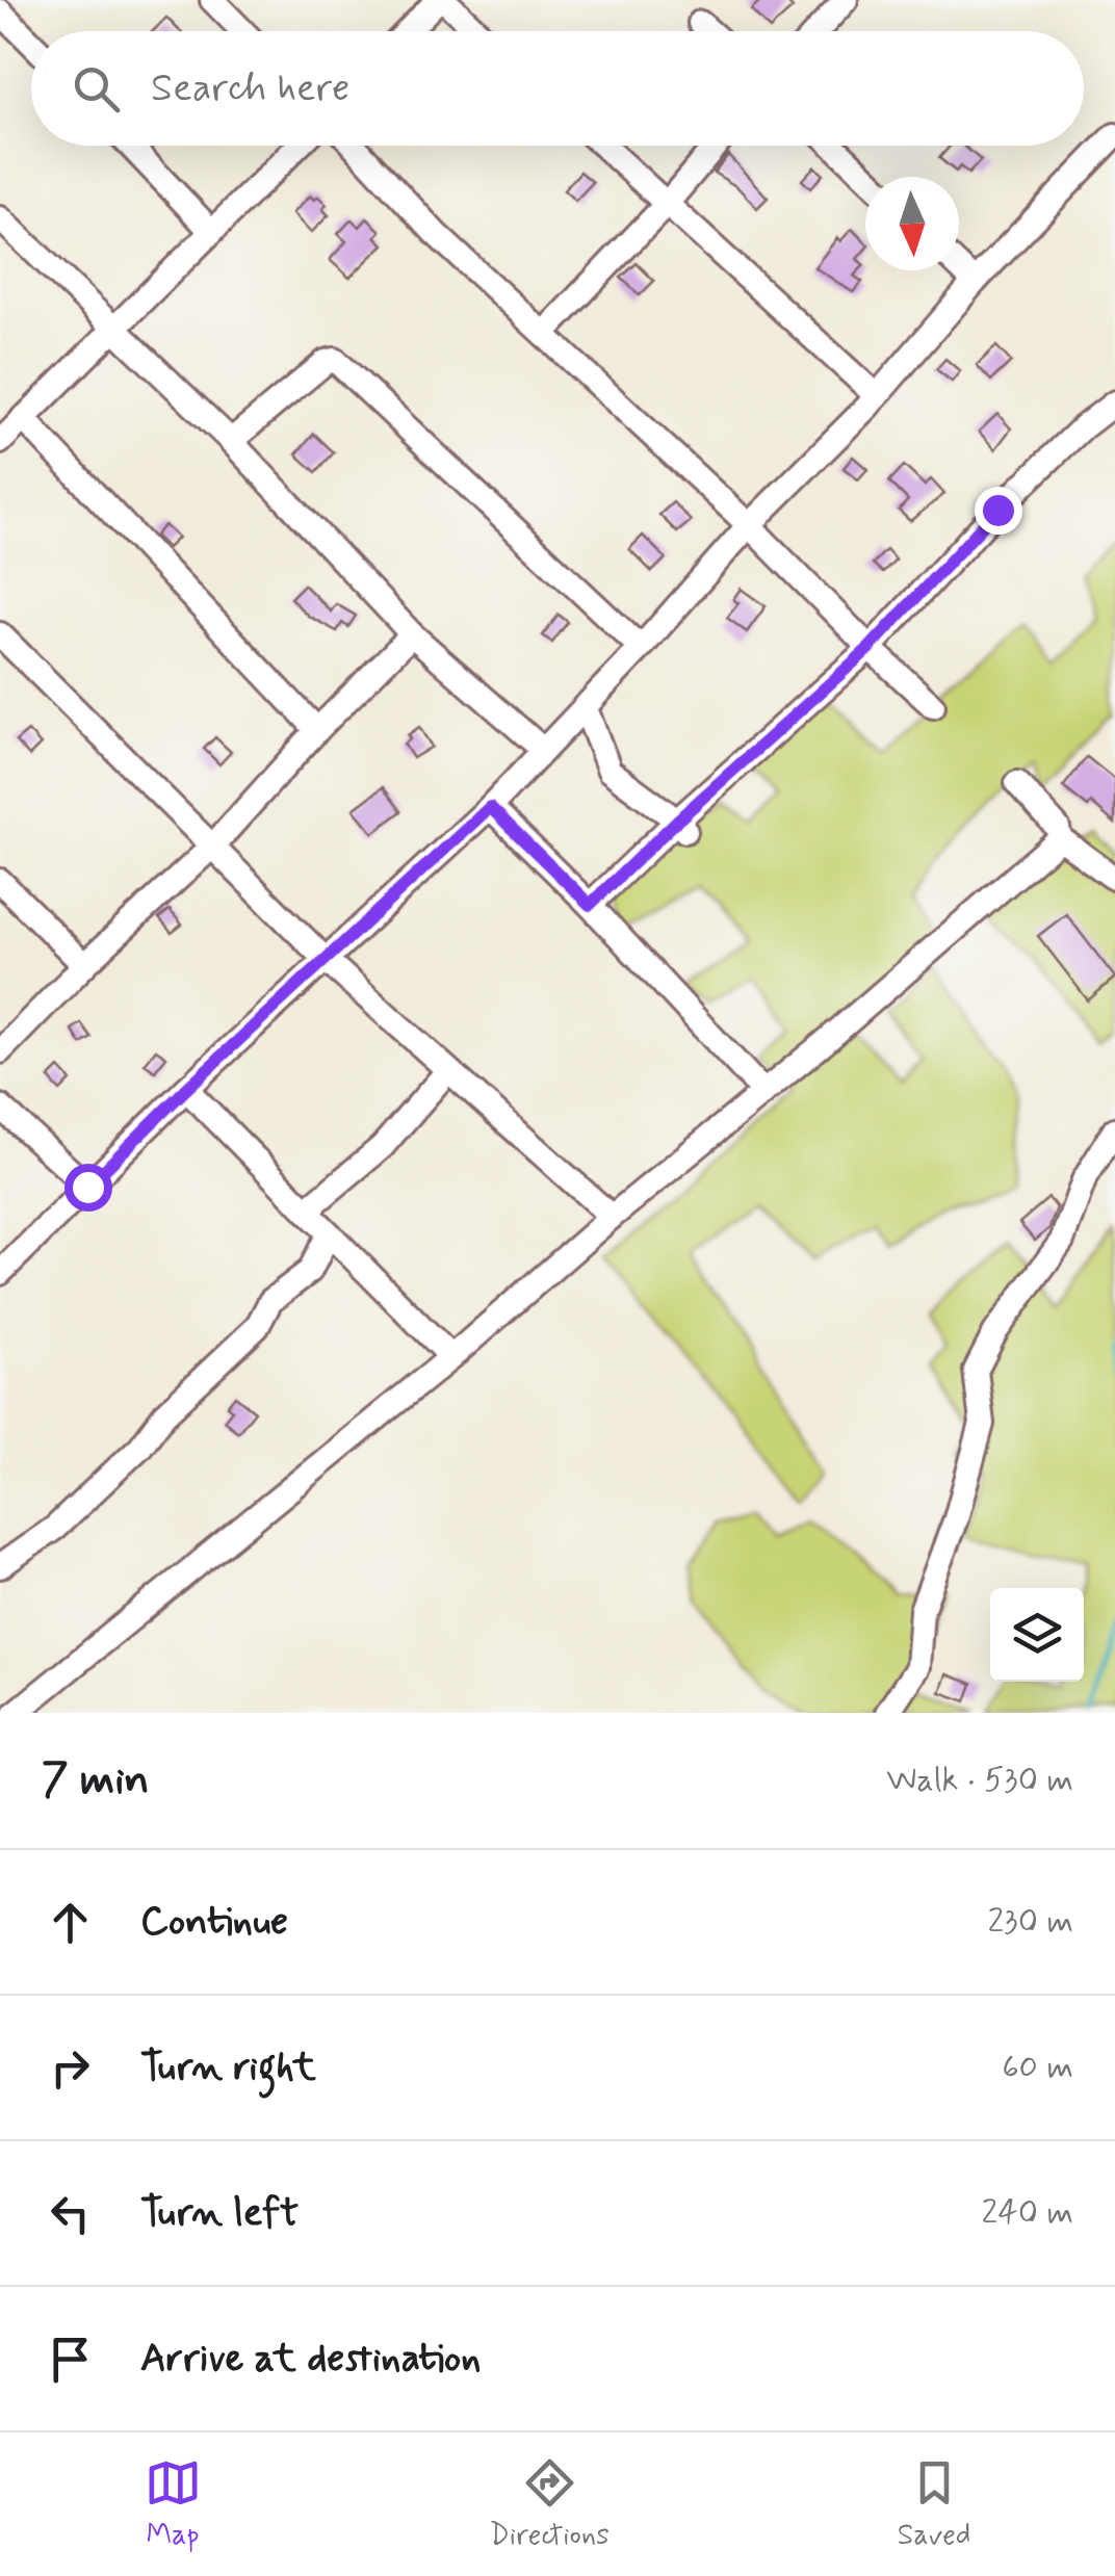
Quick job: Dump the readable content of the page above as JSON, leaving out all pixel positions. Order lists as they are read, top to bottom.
{
  "north": "bottom",
  "page": {
    "search": "Search here",
    "heading": ["7 min", "Walk · 530 m"],
    "list": [
      ["Continue", "230 m"],
      ["Turn right", "60 m"],
      ["Turn left", "240 m"],
      "Arrive at destination"
    ],
    "nav": ["Map", "Directions", "Saved"]
  }
}
